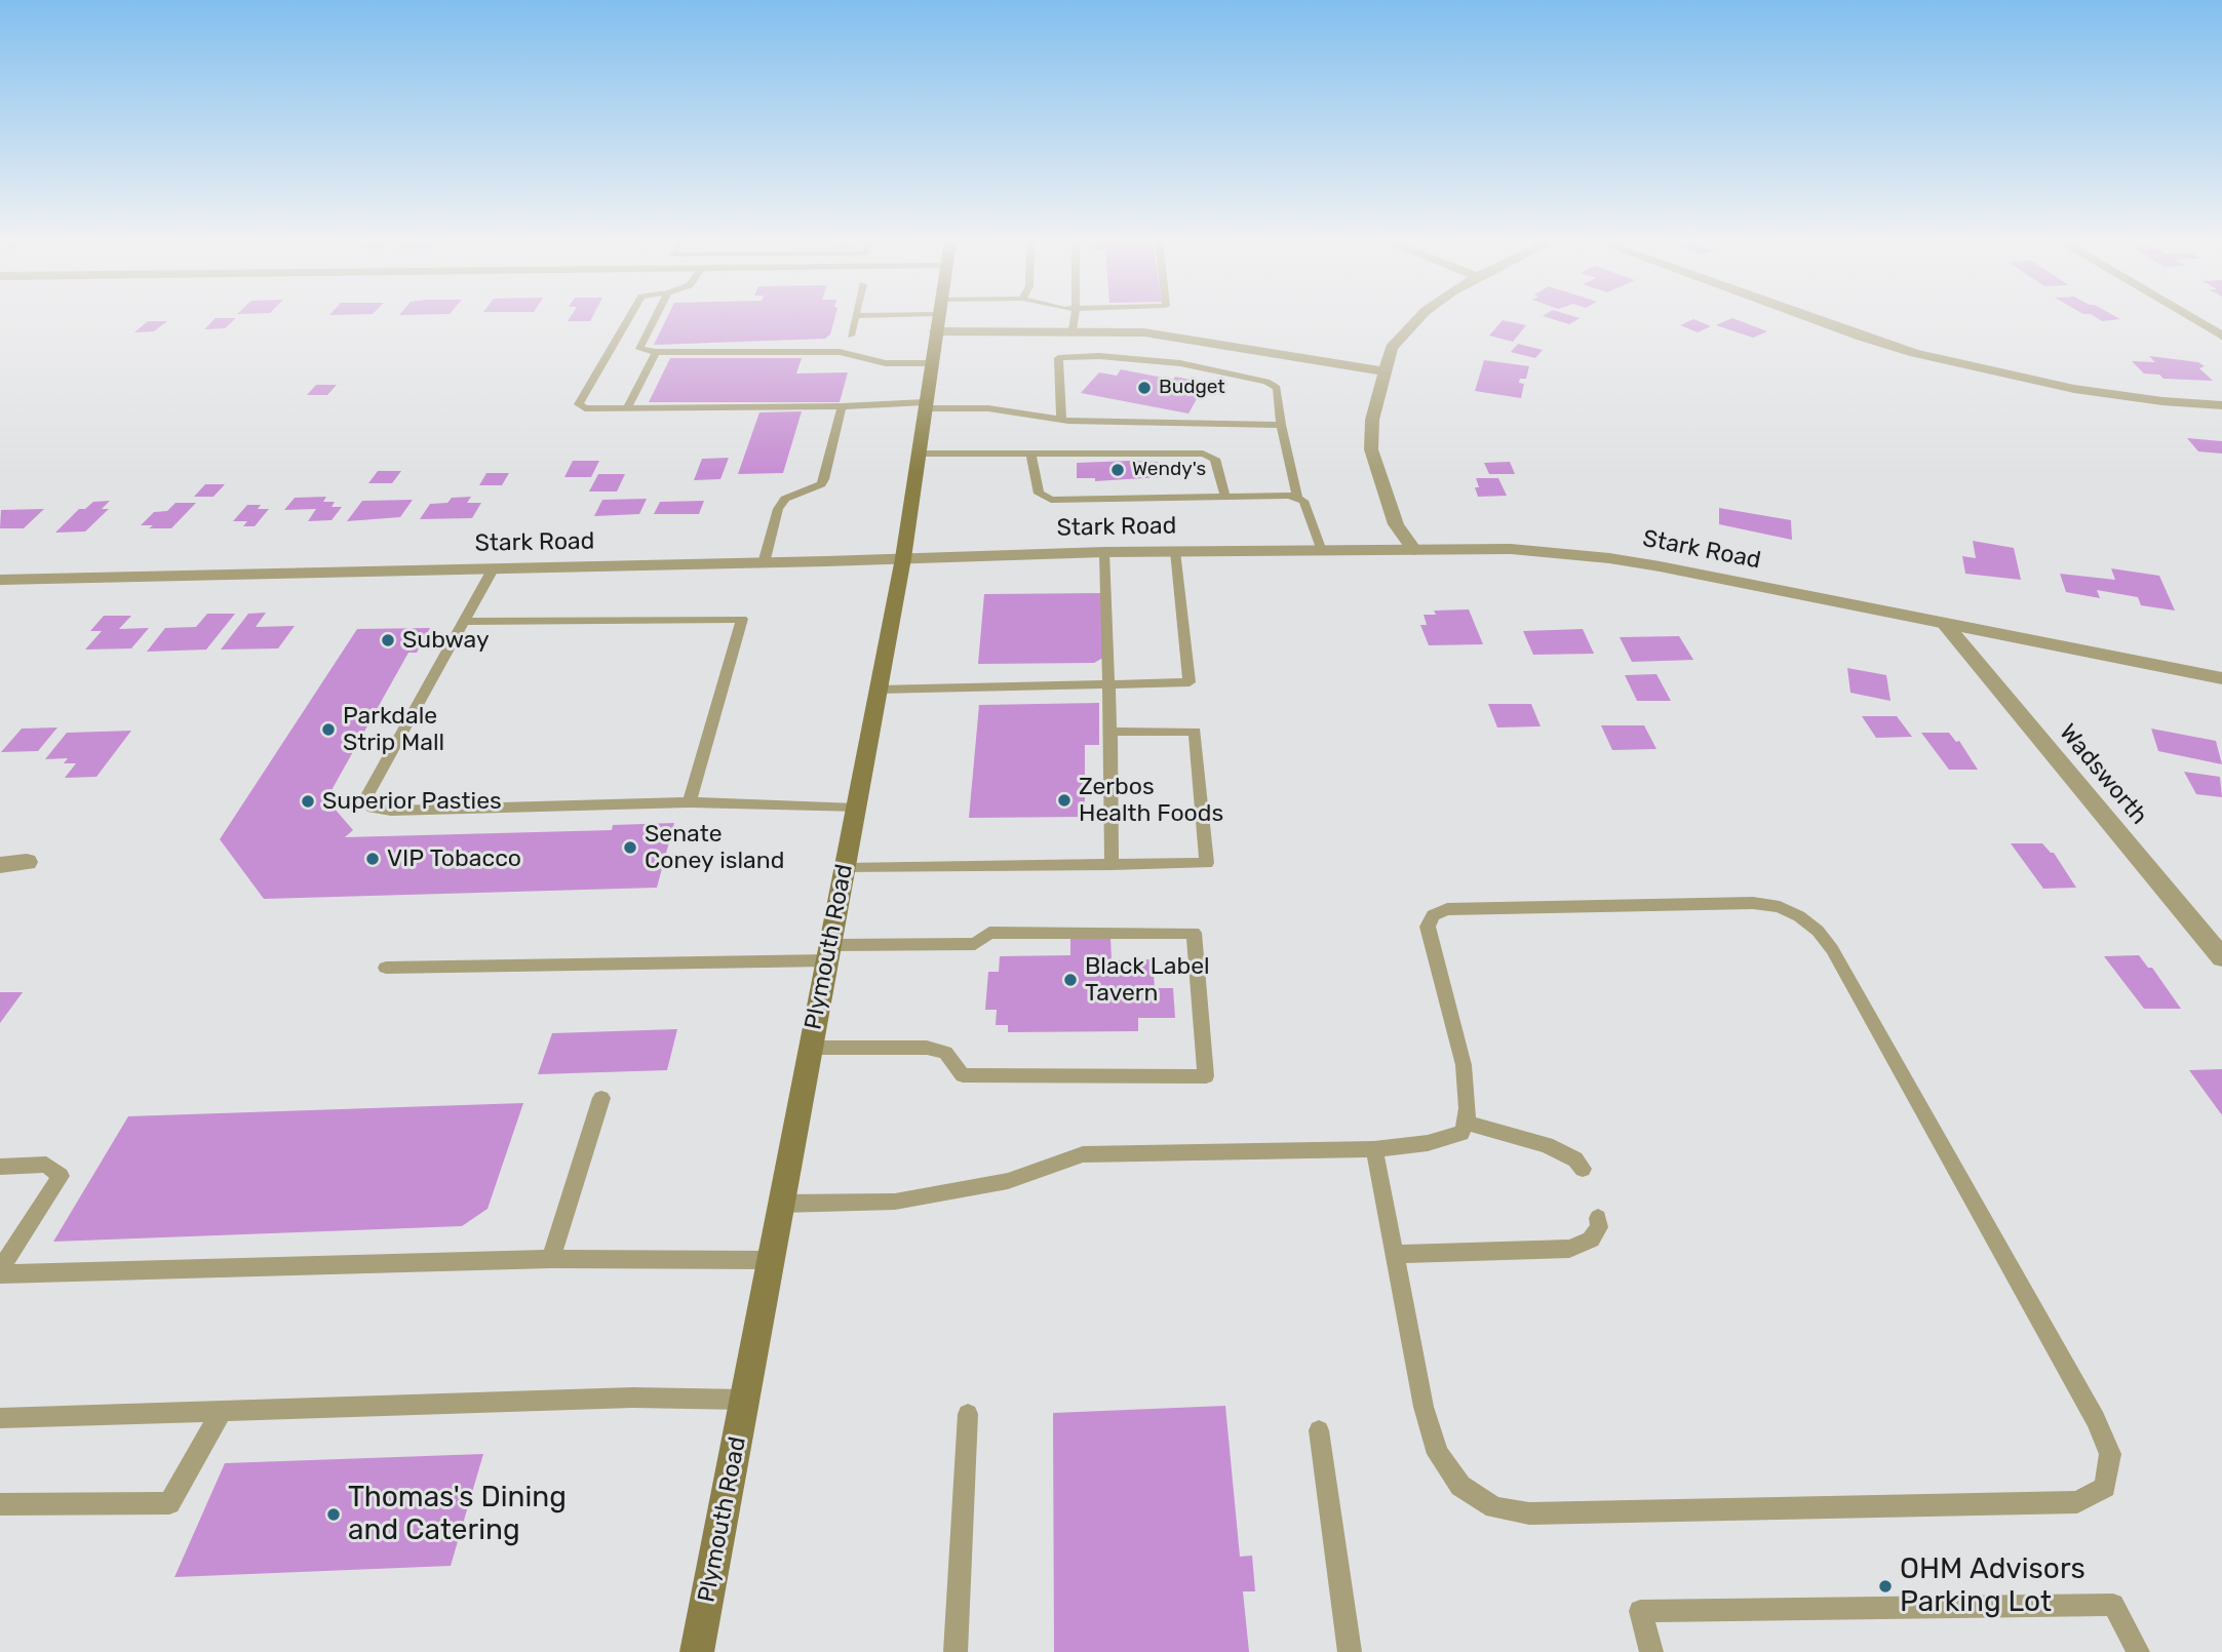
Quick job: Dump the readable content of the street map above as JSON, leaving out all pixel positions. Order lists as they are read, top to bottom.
{
  "streets": {
    "main road": ["Plymouth Road"],
    "street": ["Stark Road", "Wadsworth"]
  },
  "crossings": [
    ["Stark Road", "Wadsworth"],
    ["Stark Road", "Plymouth Road"]
  ],
  "places": [
    "Budget",
    "Wendy's",
    "Subway",
    "Parkdale Strip Mall",
    "Zerbos Health Foods",
    "Superior Pasties",
    "Senate Coney island",
    "VIP Tobacco",
    "Black Label Tavern",
    "Thomas's Dining and Catering",
    "OHM Advisors Parking Lot"
  ]
}
